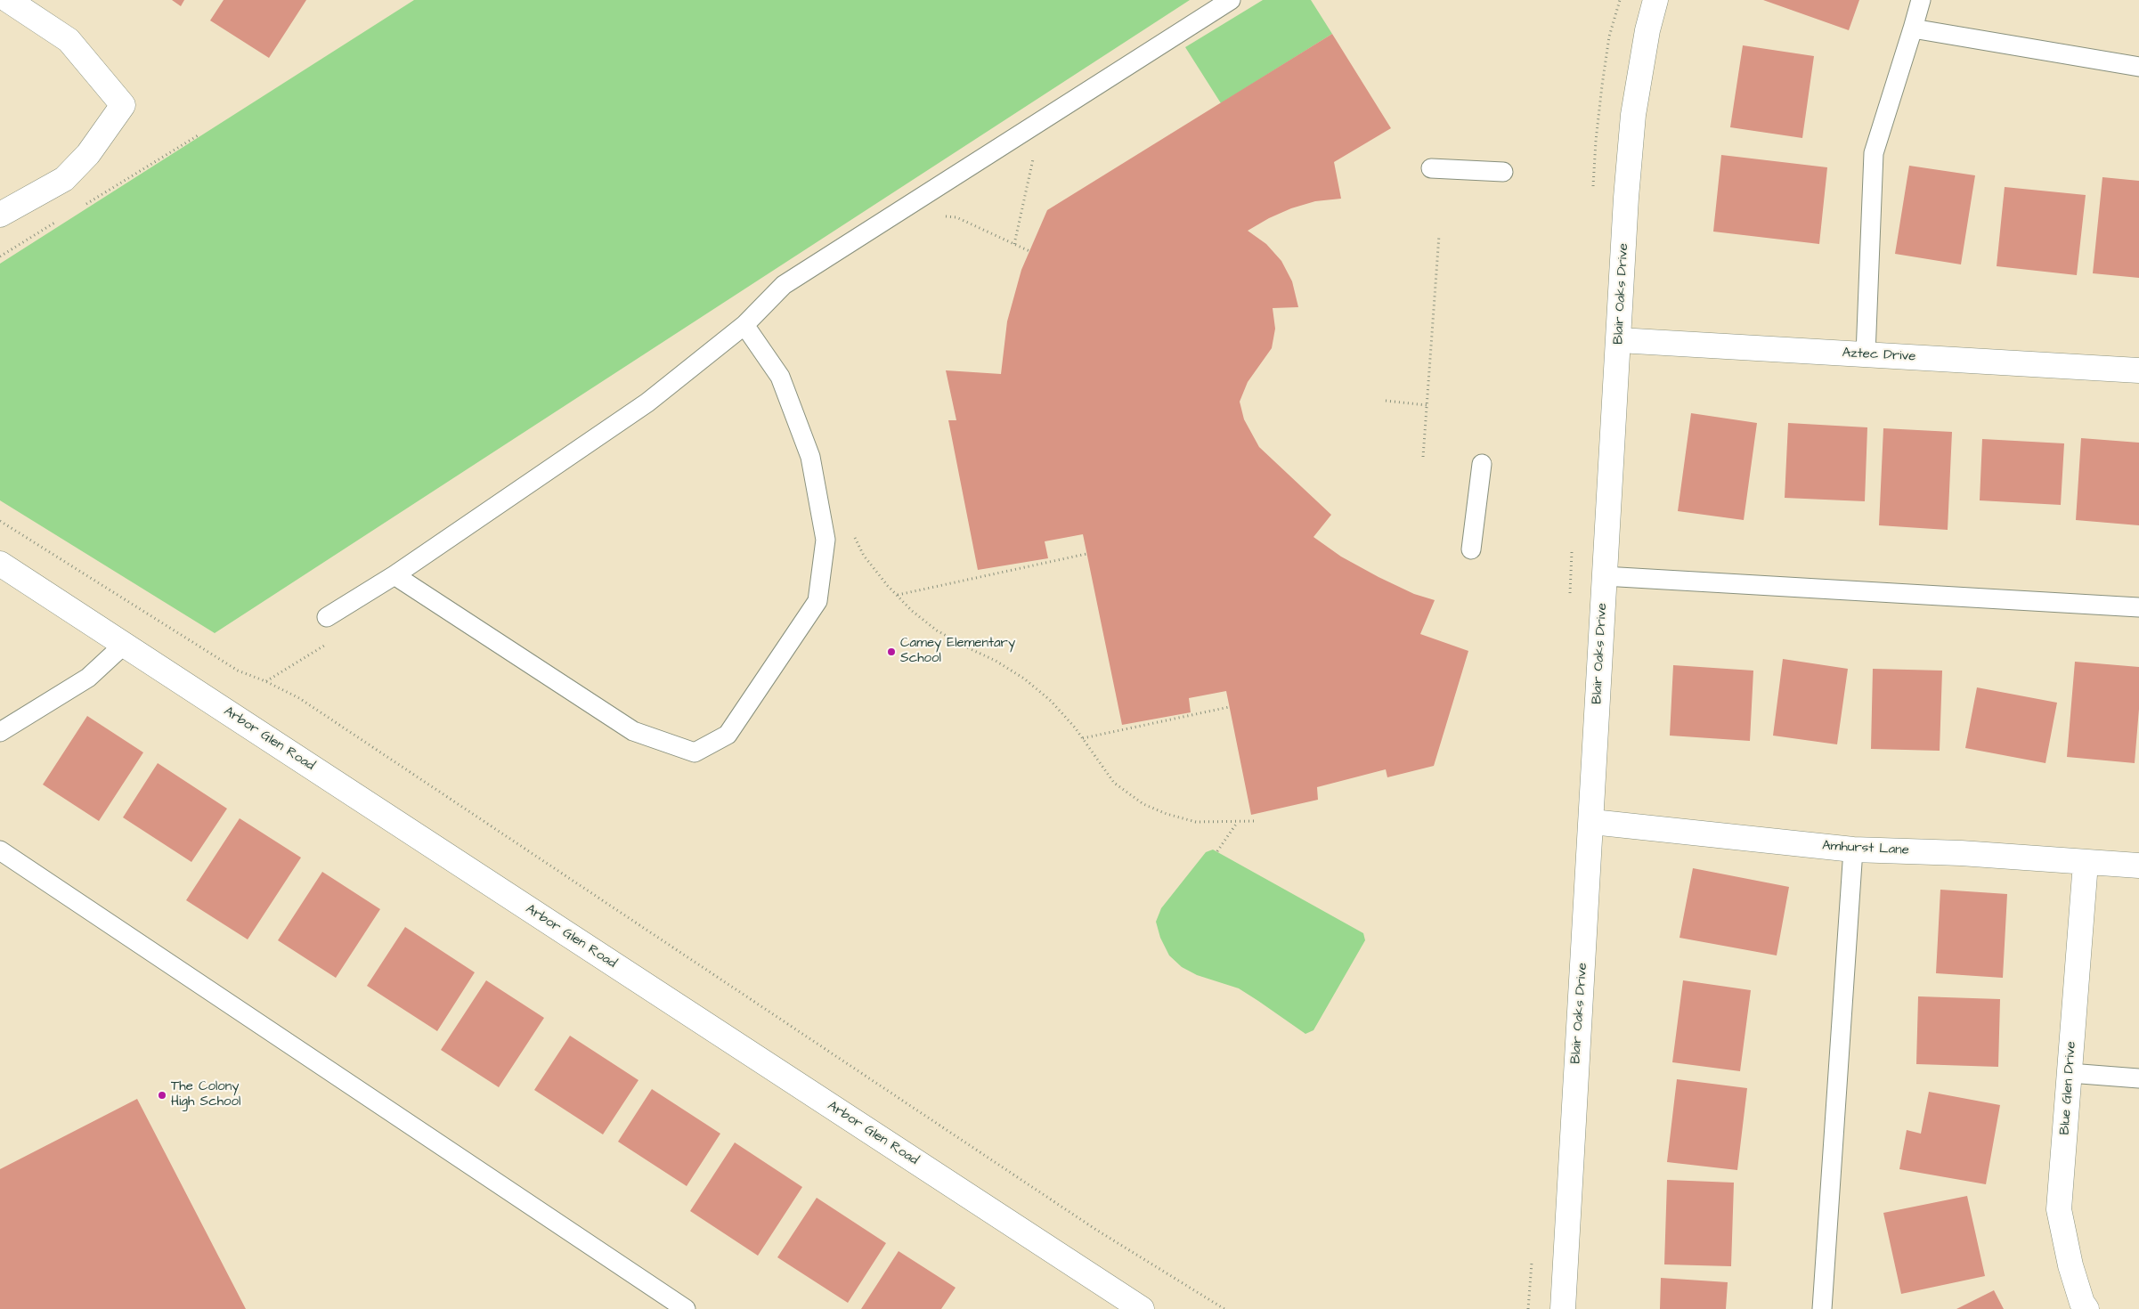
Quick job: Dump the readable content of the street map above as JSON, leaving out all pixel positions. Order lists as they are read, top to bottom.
{
  "streets": {
    "street": [
      "Blair Oaks Drive",
      "Aztec Drive",
      "Arbor Glen Road",
      "Amhurst Lane",
      "Blue Glen Drive"
    ]
  },
  "crossings": [
    ["Blair Oaks Drive", "Aztec Drive"],
    ["Blair Oaks Drive", "Amhurst Lane"],
    ["Amhurst Lane", "Blue Glen Drive"]
  ],
  "places": ["Camey Elementary School", "The Colony High School"]
}
